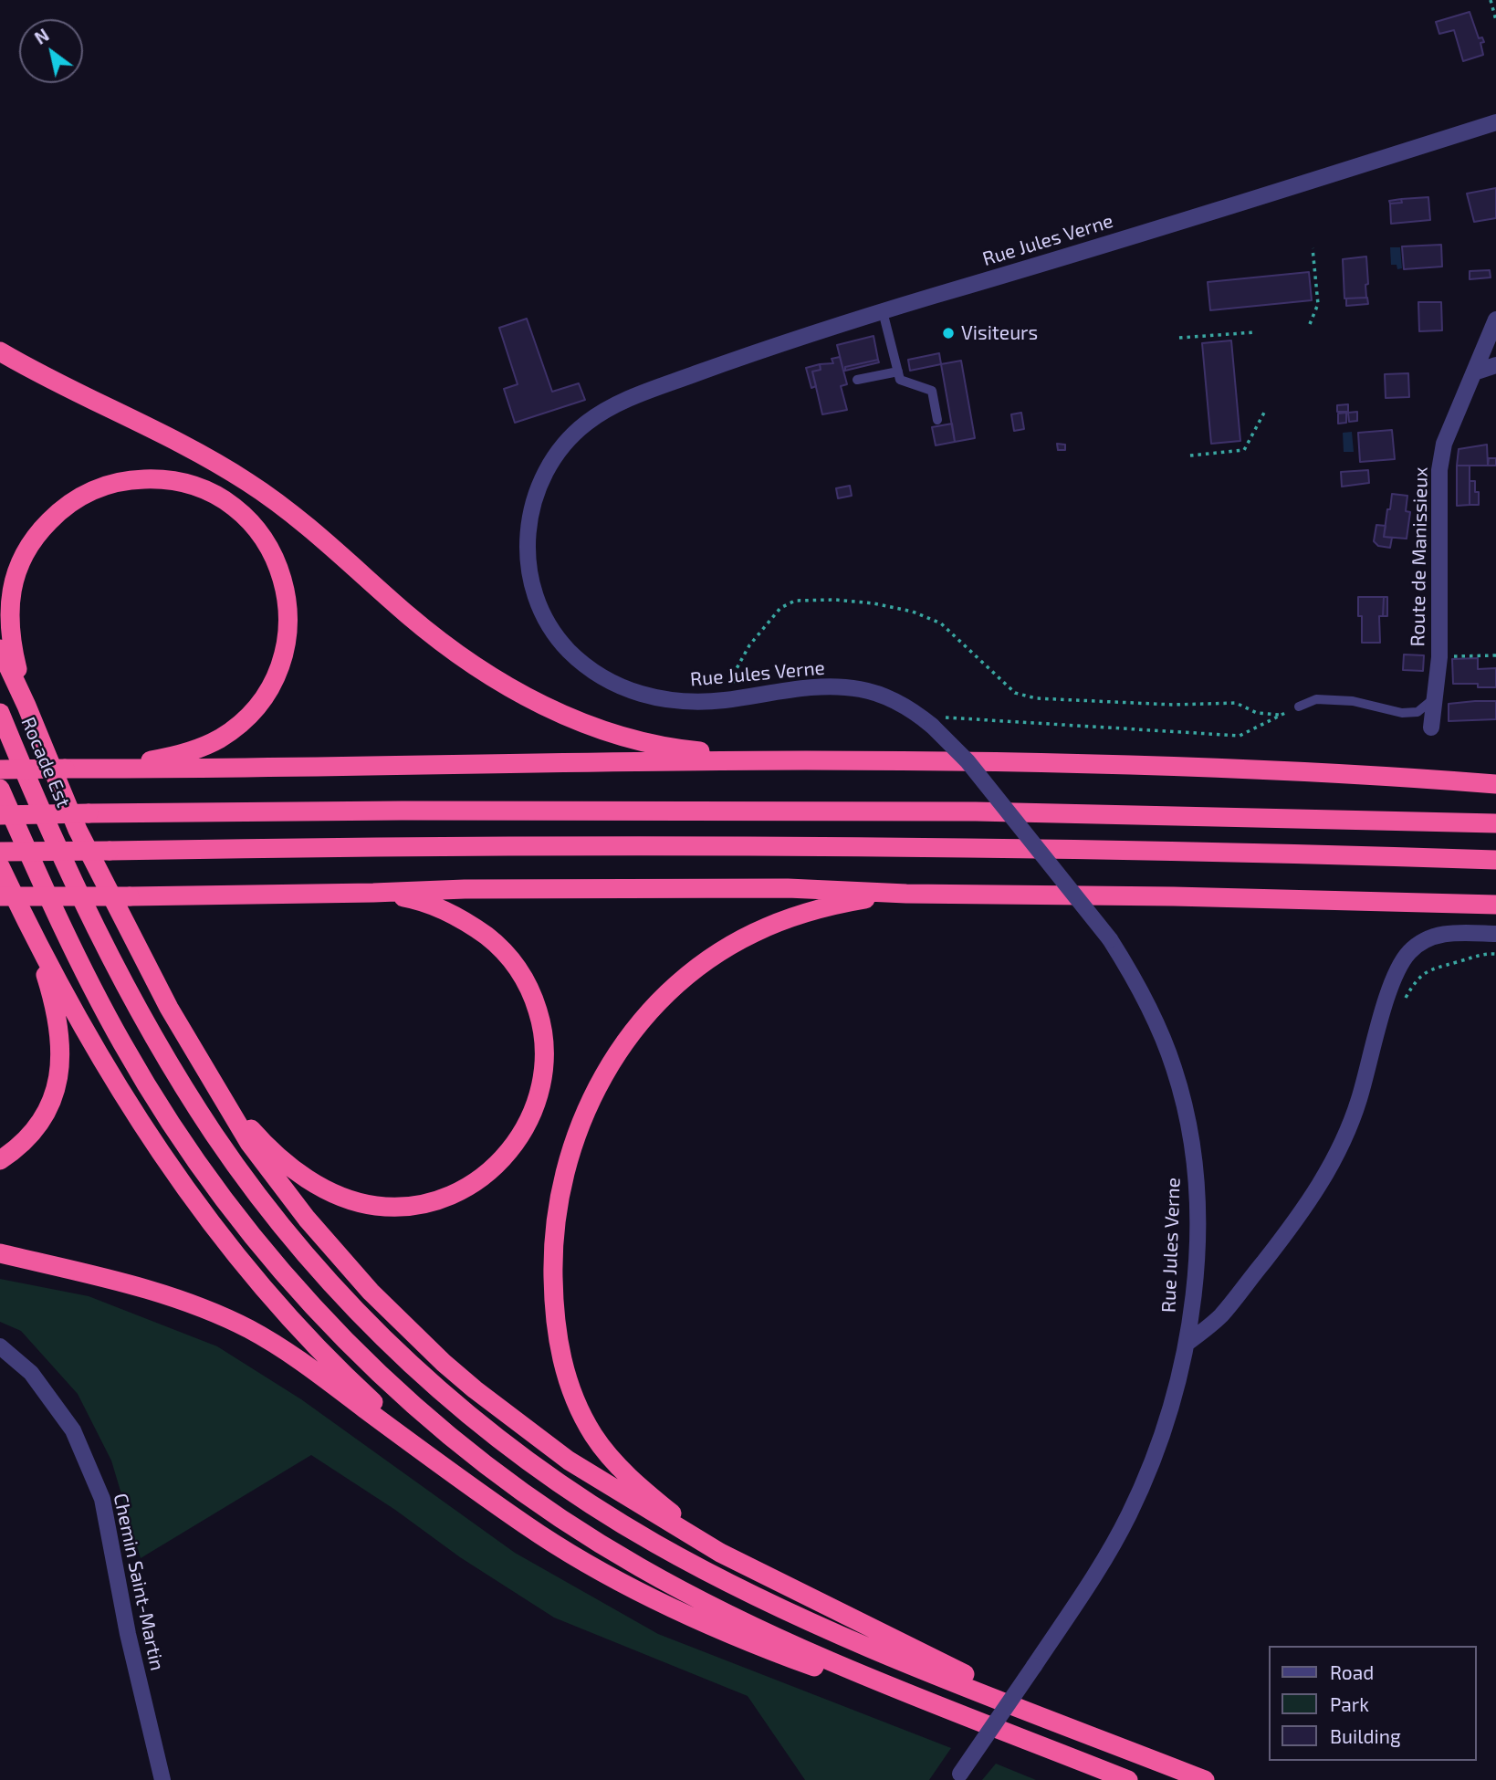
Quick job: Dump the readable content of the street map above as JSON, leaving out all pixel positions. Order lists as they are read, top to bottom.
{
  "streets": {
    "highway": ["Rocade Est"],
    "street": ["Rue Jules Verne", "Route de Manissieux", "Chemin Saint-Martin"]
  },
  "places": ["Visiteurs"],
  "legend": ["Road", "Park", "Building"],
  "north": "top left"
}
